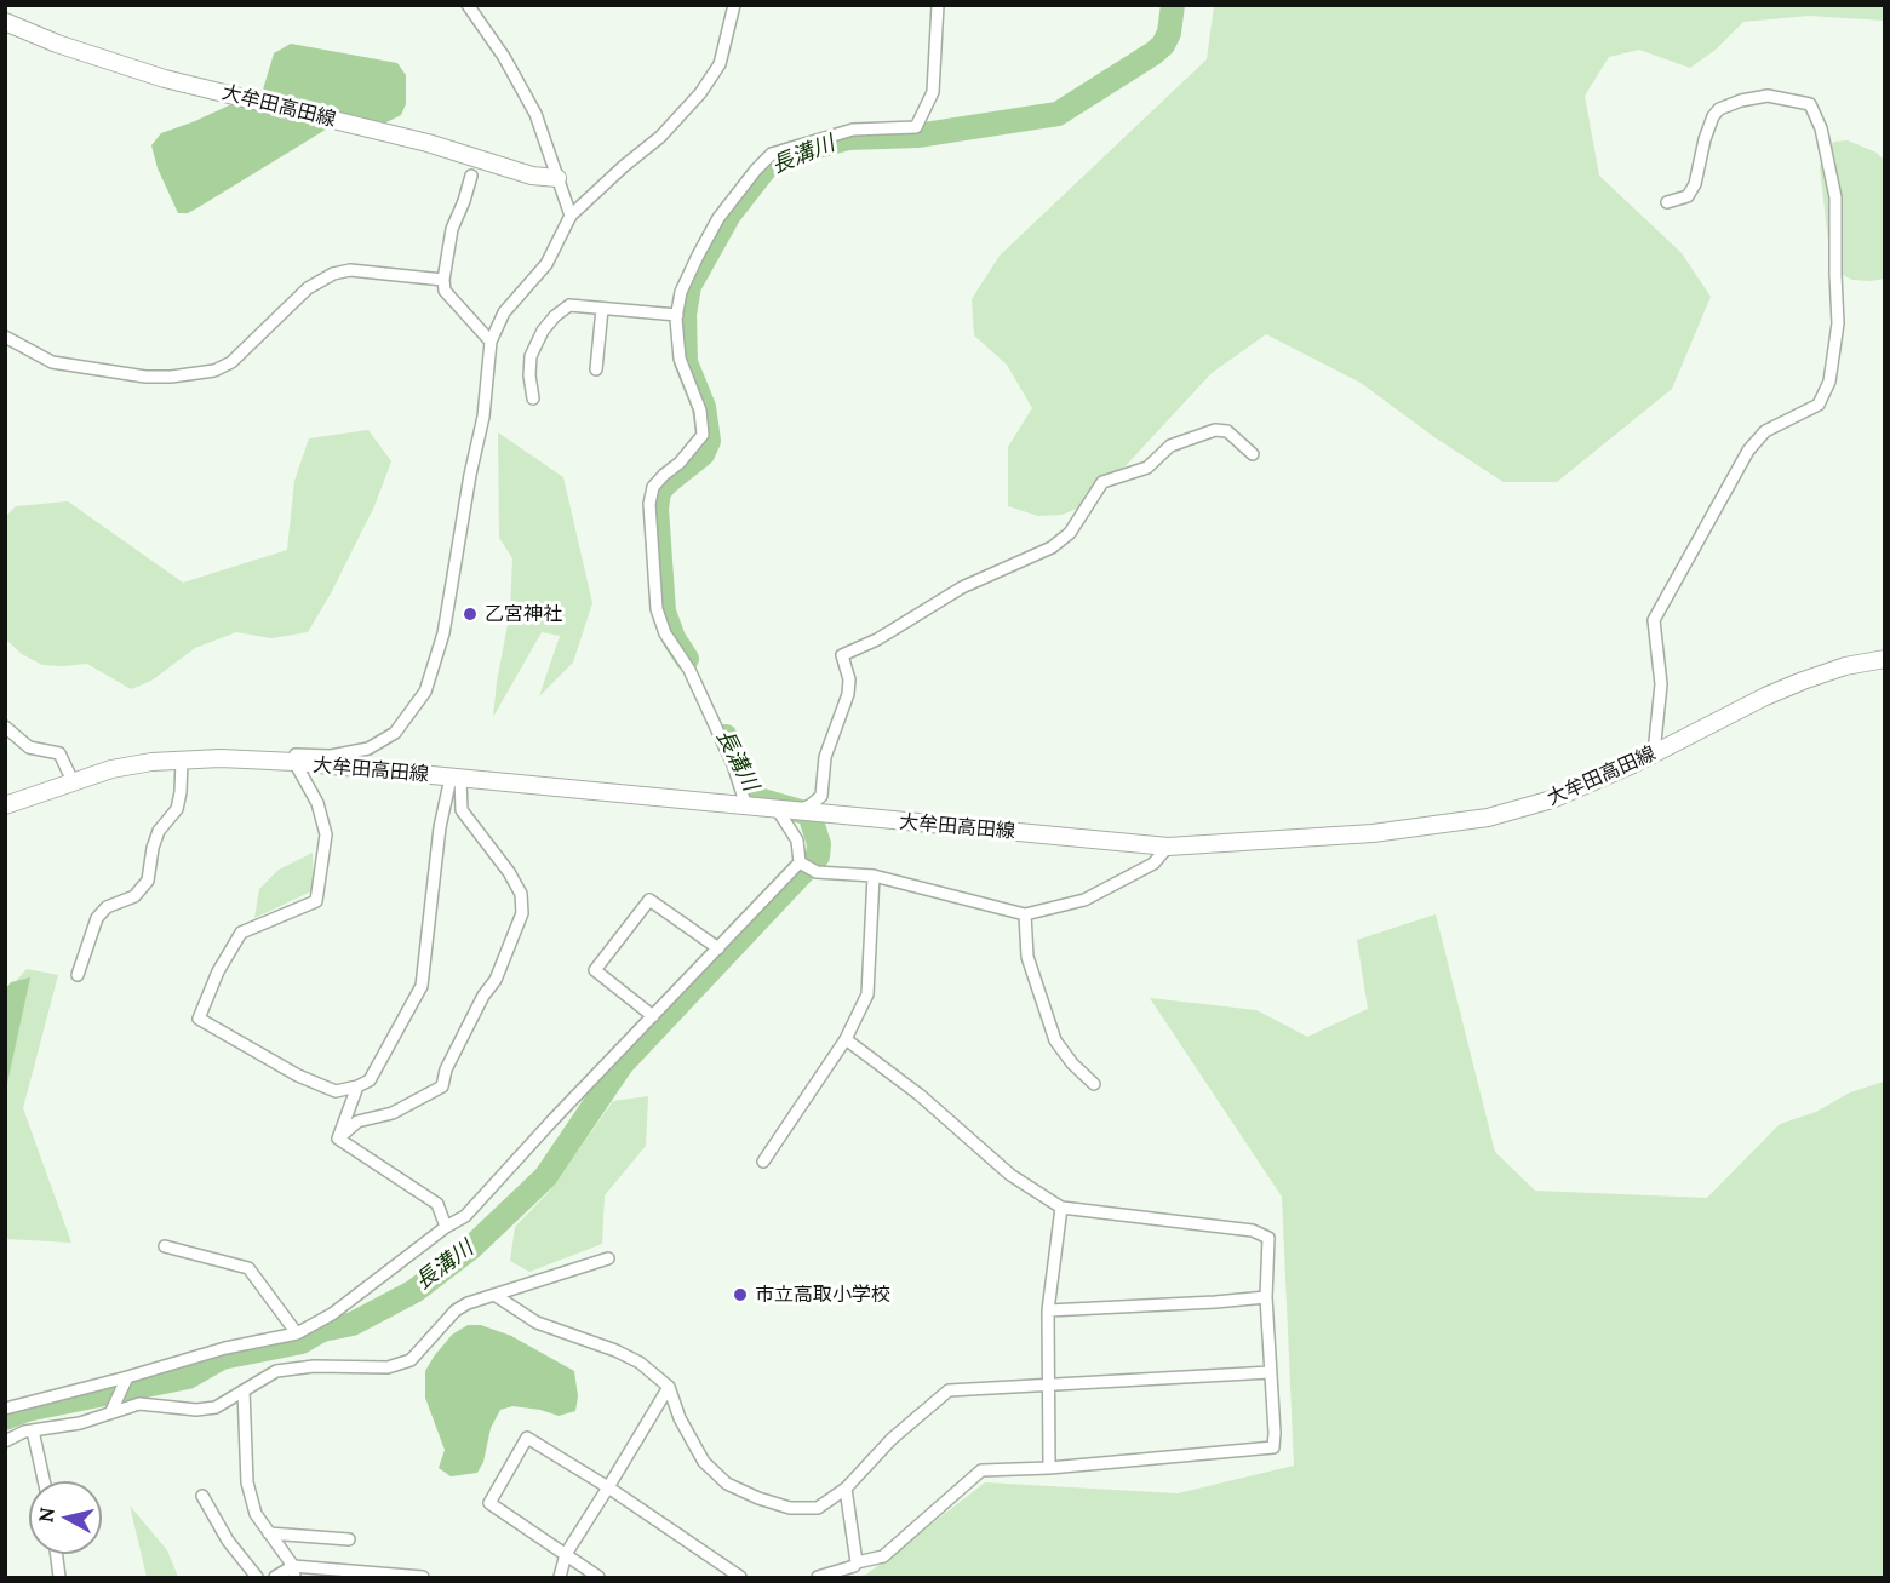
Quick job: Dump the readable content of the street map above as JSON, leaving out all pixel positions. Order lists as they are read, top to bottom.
{
  "streets": {
    "main road": ["大牟田高田線"]
  },
  "water": ["長溝川"],
  "places": ["乙宮神社", "市立高取小学校"],
  "north": "left"
}
